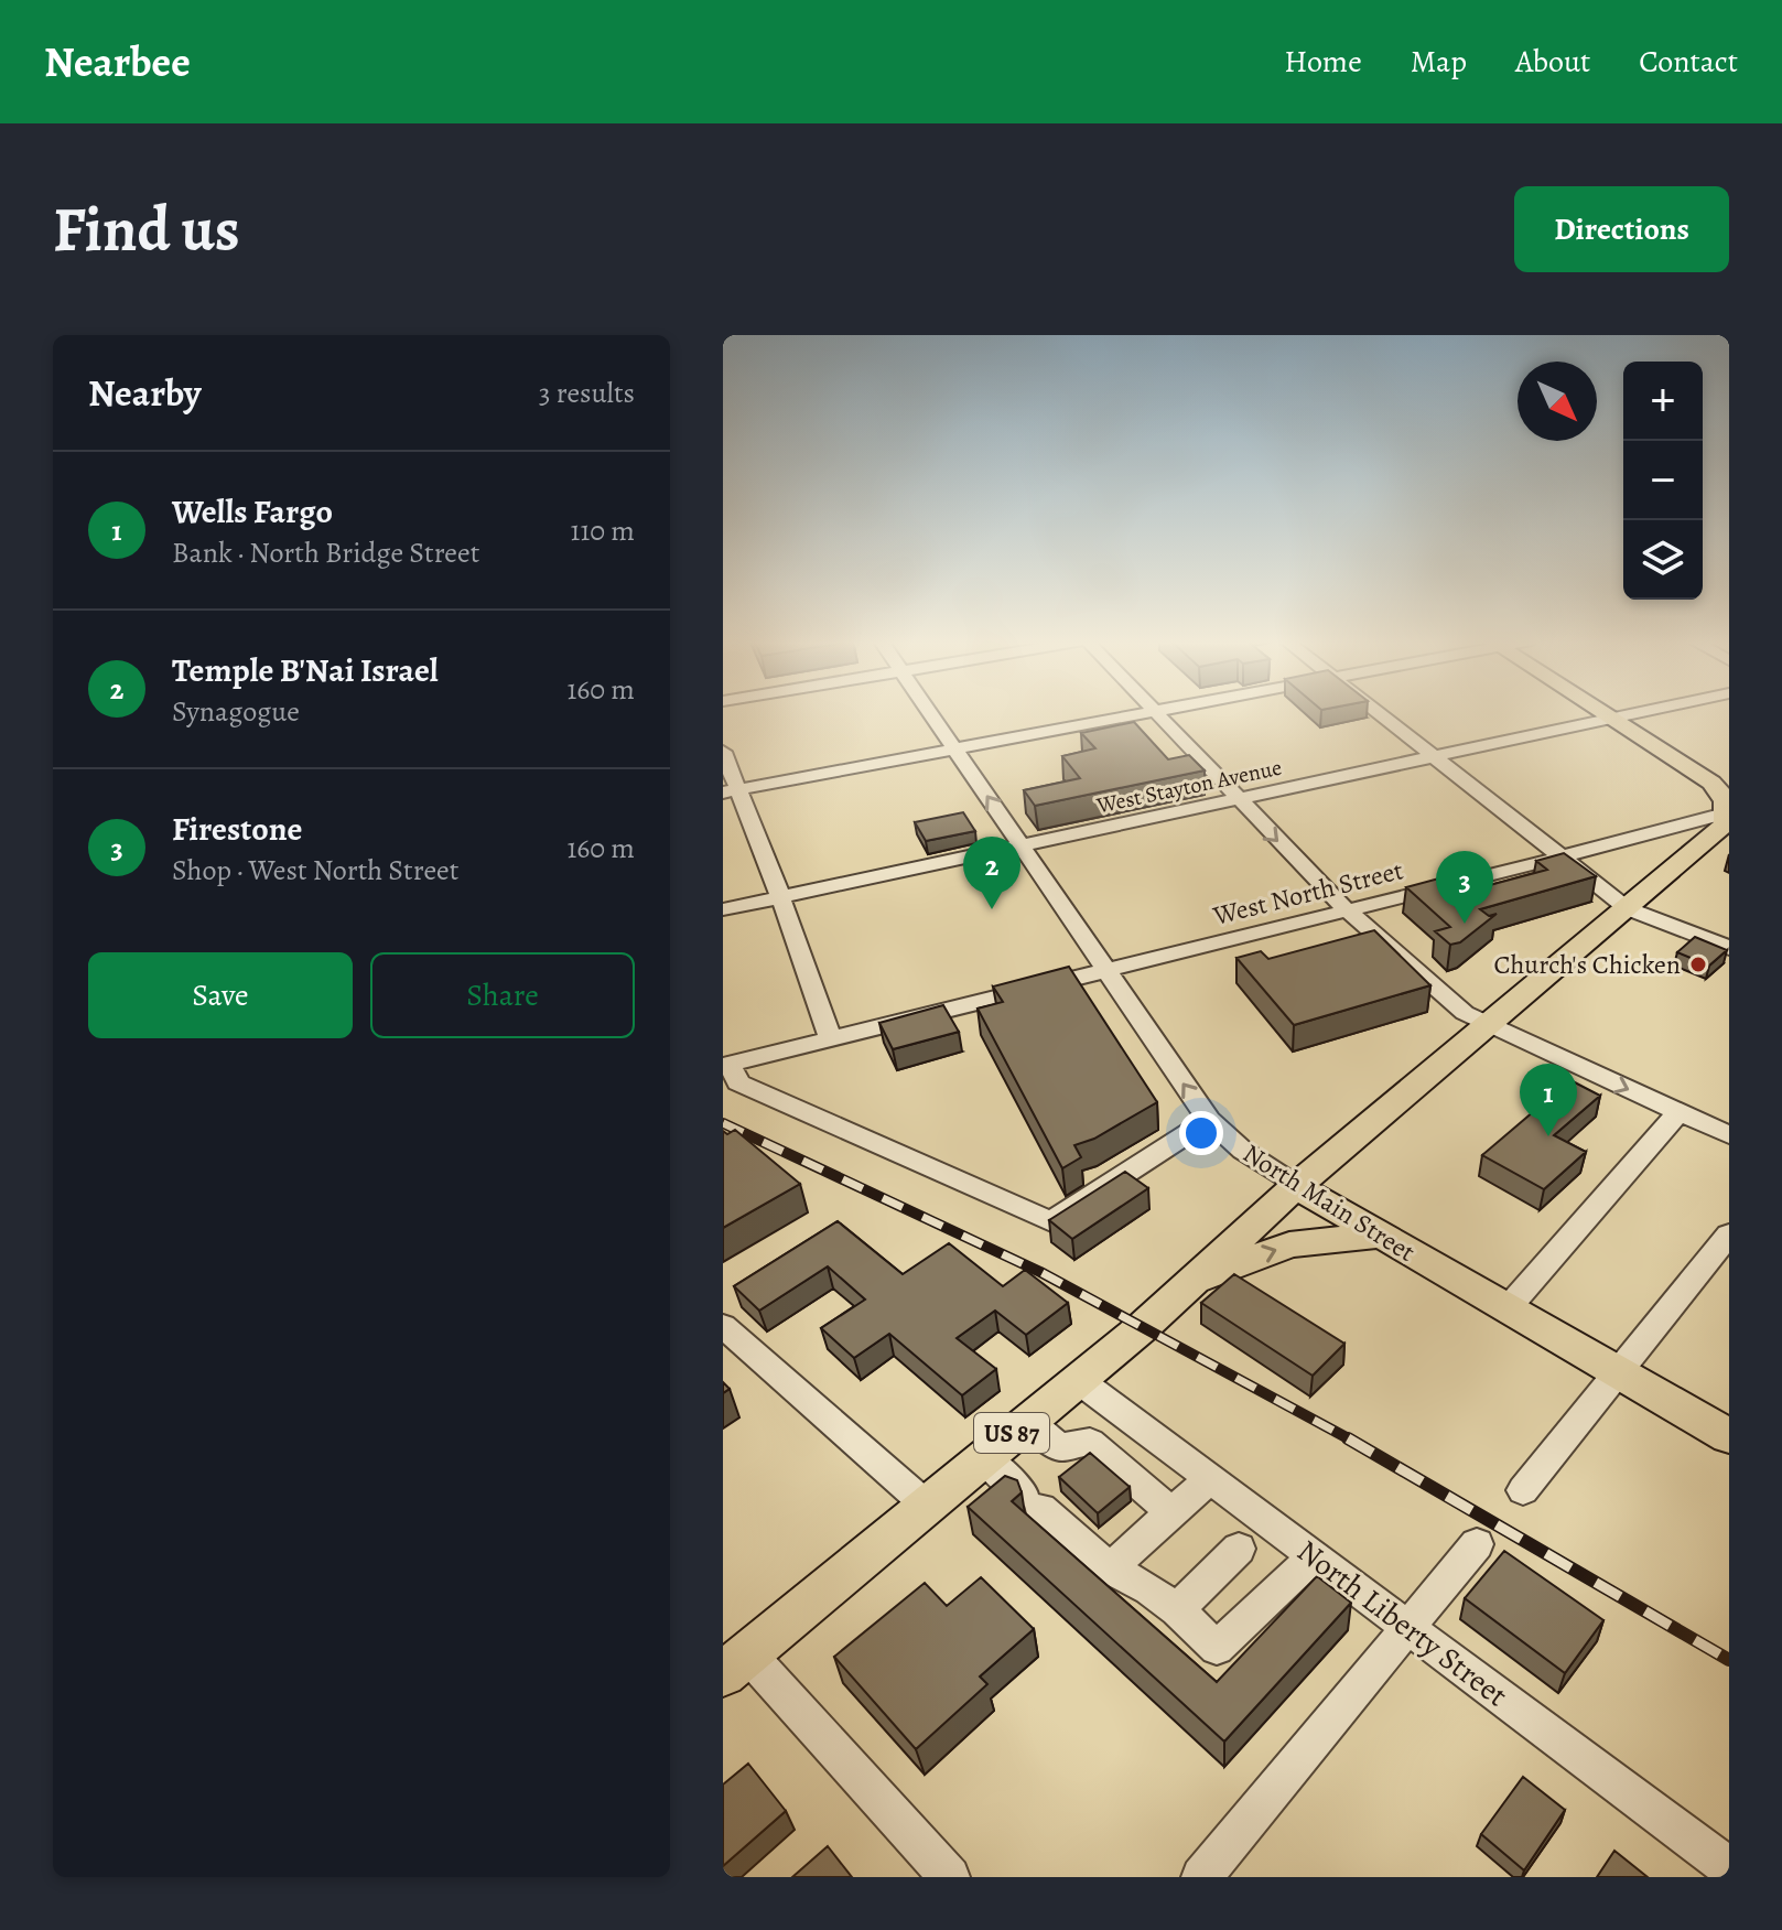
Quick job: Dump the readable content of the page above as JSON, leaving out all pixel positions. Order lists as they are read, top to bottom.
{
  "streets": {
    "main road": ["North Main Street", "US 87"],
    "street": ["West Stayton Avenue", "West North Street", "North Liberty Street"]
  },
  "crossings": [
    ["West Stayton Avenue", "North Main Street"],
    ["West North Street", "North Main Street"],
    ["North Main Street", "US 87"],
    ["US 87", "North Liberty Street"]
  ],
  "places": ["Church's Chicken"],
  "north": "bottom right",
  "page": {
    "header": "Nearbee",
    "nav": [
      "Home",
      "Map",
      "About",
      "Contact"
    ],
    "buttons": [
      "Directions",
      ["Save", "Share"]
    ],
    "title": "Find us",
    "heading": ["Nearby", "3 results"],
    "map_buttons": ["+", "−"],
    "list": [
      {
        "mark": "1",
        "name": "Wells Fargo",
        "note": "Bank · North Bridge Street",
        "value": "110 m"
      },
      {
        "mark": "2",
        "name": "Temple B'Nai Israel",
        "note": "Synagogue",
        "value": "160 m"
      },
      {
        "mark": "3",
        "name": "Firestone",
        "note": "Shop · West North Street",
        "value": "160 m"
      }
    ],
    "pins": ["2", "3", "1"]
  }
}
